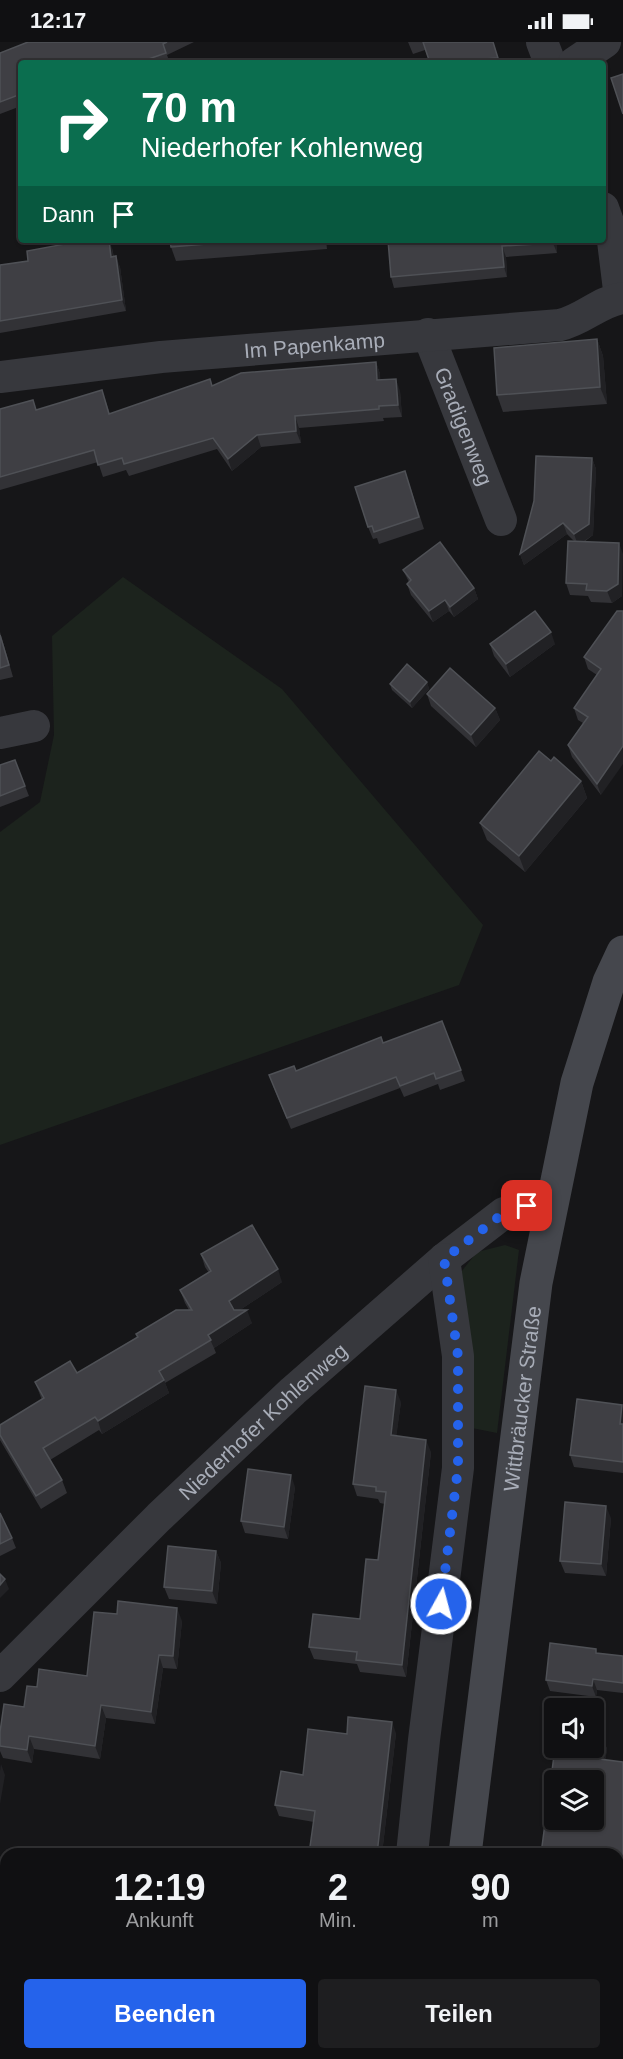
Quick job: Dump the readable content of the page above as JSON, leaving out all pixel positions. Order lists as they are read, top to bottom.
{
  "streets": {
    "main road": ["Wittbräucker Straße"],
    "street": ["Im Papenkamp", "Gradigenweg", "Niederhofer Kohlenweg"]
  },
  "crossings": [
    ["Im Papenkamp", "Gradigenweg"],
    ["Wittbräucker Straße", "Niederhofer Kohlenweg"]
  ],
  "page": {
    "status": "12:17",
    "turn": ["70 m", "Niederhofer Kohlenweg"],
    "then": "Dann",
    "eta": [
      "12:19",
      "Ankunft",
      "2",
      "Min.",
      "90",
      "m"
    ],
    "buttons": ["Beenden", "Teilen"]
  }
}
